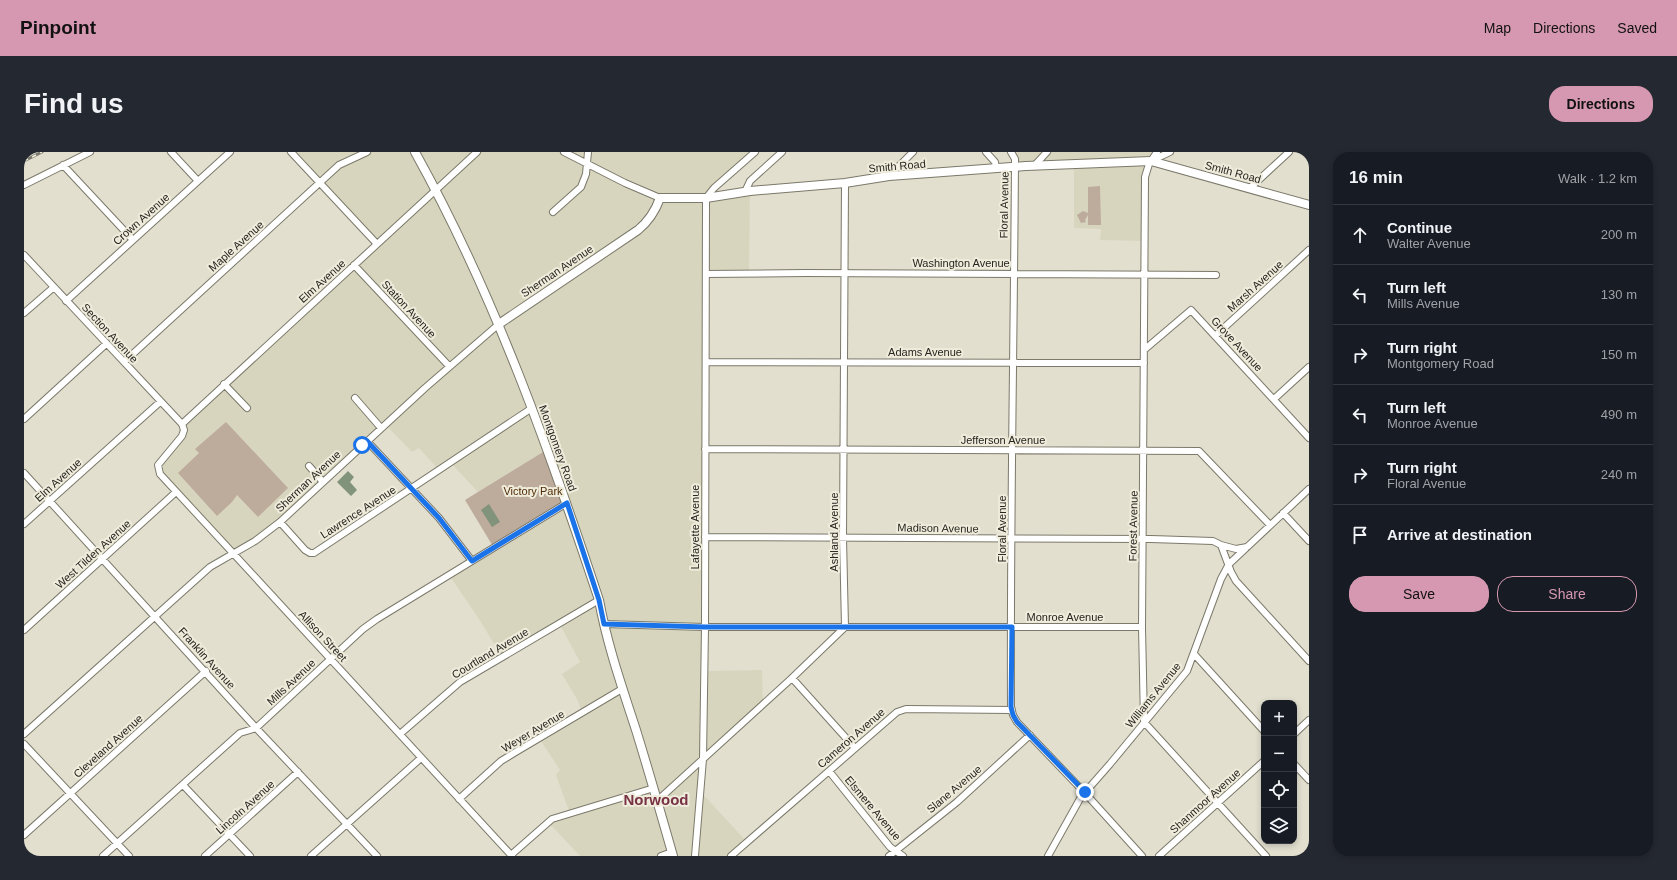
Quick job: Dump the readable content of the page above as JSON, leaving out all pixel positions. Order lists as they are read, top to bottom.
{
  "streets": {
    "main road": ["Smith Road", "Sherman Avenue", "Montgomery Road"],
    "street": [
      "Floral Avenue",
      "Crown Avenue",
      "Maple Avenue",
      "Washington Avenue",
      "Elm Avenue",
      "Marsh Avenue",
      "Station Avenue",
      "Section Avenue",
      "Grove Avenue",
      "Adams Avenue",
      "Jefferson Avenue",
      "Lawrence Avenue",
      "Forest Avenue",
      "Lafayette Avenue",
      "Madison Avenue",
      "Ashland Avenue",
      "West Tilden Avenue",
      "Monroe Avenue",
      "Allison Street",
      "Courtland Avenue",
      "Franklin Avenue",
      "Mills Avenue",
      "Williams Avenue",
      "Weyer Avenue",
      "Cameron Avenue",
      "Cleveland Avenue",
      "Slane Avenue",
      "Shanmoor Avenue",
      "Lincoln Avenue",
      "Elsmere Avenue"
    ]
  },
  "crossings": [
    ["Smith Road", "Floral Avenue"],
    ["Smith Road", "Sherman Avenue"],
    ["Smith Road", "Forest Avenue"],
    ["Smith Road", "Lafayette Avenue"],
    ["Smith Road", "Ashland Avenue"],
    ["Floral Avenue", "Washington Avenue"],
    ["Floral Avenue", "Adams Avenue"],
    ["Floral Avenue", "Jefferson Avenue"],
    ["Floral Avenue", "Madison Avenue"],
    ["Floral Avenue", "Monroe Avenue"],
    ["Floral Avenue", "Cameron Avenue"],
    ["Crown Avenue", "Section Avenue"],
    ["Maple Avenue", "Section Avenue"],
    ["Washington Avenue", "Forest Avenue"],
    ["Washington Avenue", "Lafayette Avenue"],
    ["Washington Avenue", "Ashland Avenue"],
    ["Sherman Avenue", "Station Avenue"],
    ["Sherman Avenue", "Montgomery Road"],
    ["Sherman Avenue", "Lawrence Avenue"],
    ["Sherman Avenue", "Allison Street"],
    ["Sherman Avenue", "Franklin Avenue"],
    ["Elm Avenue", "Station Avenue"],
    ["Elm Avenue", "Section Avenue"],
    ["Elm Avenue", "Montgomery Road"],
    ["Elm Avenue", "Allison Street"],
    ["Elm Avenue", "Franklin Avenue"],
    ["Marsh Avenue", "Grove Avenue"],
    ["Section Avenue", "Allison Street"],
    ["Grove Avenue", "Forest Avenue"],
    ["Adams Avenue", "Forest Avenue"],
    ["Adams Avenue", "Lafayette Avenue"],
    ["Adams Avenue", "Ashland Avenue"],
    ["Jefferson Avenue", "Forest Avenue"],
    ["Jefferson Avenue", "Lafayette Avenue"],
    ["Jefferson Avenue", "Ashland Avenue"],
    ["Jefferson Avenue", "Williams Avenue"],
    ["Montgomery Road", "Lawrence Avenue"],
    ["Montgomery Road", "Monroe Avenue"],
    ["Montgomery Road", "Courtland Avenue"],
    ["Montgomery Road", "Mills Avenue"],
    ["Montgomery Road", "Weyer Avenue"],
    ["Forest Avenue", "Madison Avenue"],
    ["Forest Avenue", "Monroe Avenue"],
    ["Forest Avenue", "Williams Avenue"],
    ["Lafayette Avenue", "Madison Avenue"],
    ["Lafayette Avenue", "Monroe Avenue"],
    ["Madison Avenue", "Ashland Avenue"],
    ["Madison Avenue", "Williams Avenue"],
    ["Ashland Avenue", "Monroe Avenue"],
    ["West Tilden Avenue", "Allison Street"],
    ["West Tilden Avenue", "Franklin Avenue"],
    ["Allison Street", "Courtland Avenue"],
    ["Allison Street", "Mills Avenue"],
    ["Allison Street", "Weyer Avenue"],
    ["Franklin Avenue", "Mills Avenue"],
    ["Franklin Avenue", "Cleveland Avenue"],
    ["Franklin Avenue", "Lincoln Avenue"],
    ["Cameron Avenue", "Elsmere Avenue"],
    ["Slane Avenue", "Elsmere Avenue"]
  ],
  "districts": ["Norwood"],
  "parks": ["Victory Park"],
  "page": {
    "header": "Pinpoint",
    "nav": ["Map", "Directions", "Saved"],
    "buttons": [
      "Directions",
      ["Save", "Share"]
    ],
    "title": "Find us",
    "heading": ["16 min", "Walk · 1.2 km"],
    "list": [
      ["Continue", "Walter Avenue", "200 m"],
      ["Turn left", "Mills Avenue", "130 m"],
      ["Turn right", "Montgomery Road", "150 m"],
      ["Turn left", "Monroe Avenue", "490 m"],
      ["Turn right", "Floral Avenue", "240 m"],
      "Arrive at destination"
    ],
    "map_buttons": ["+", "−"]
  }
}
